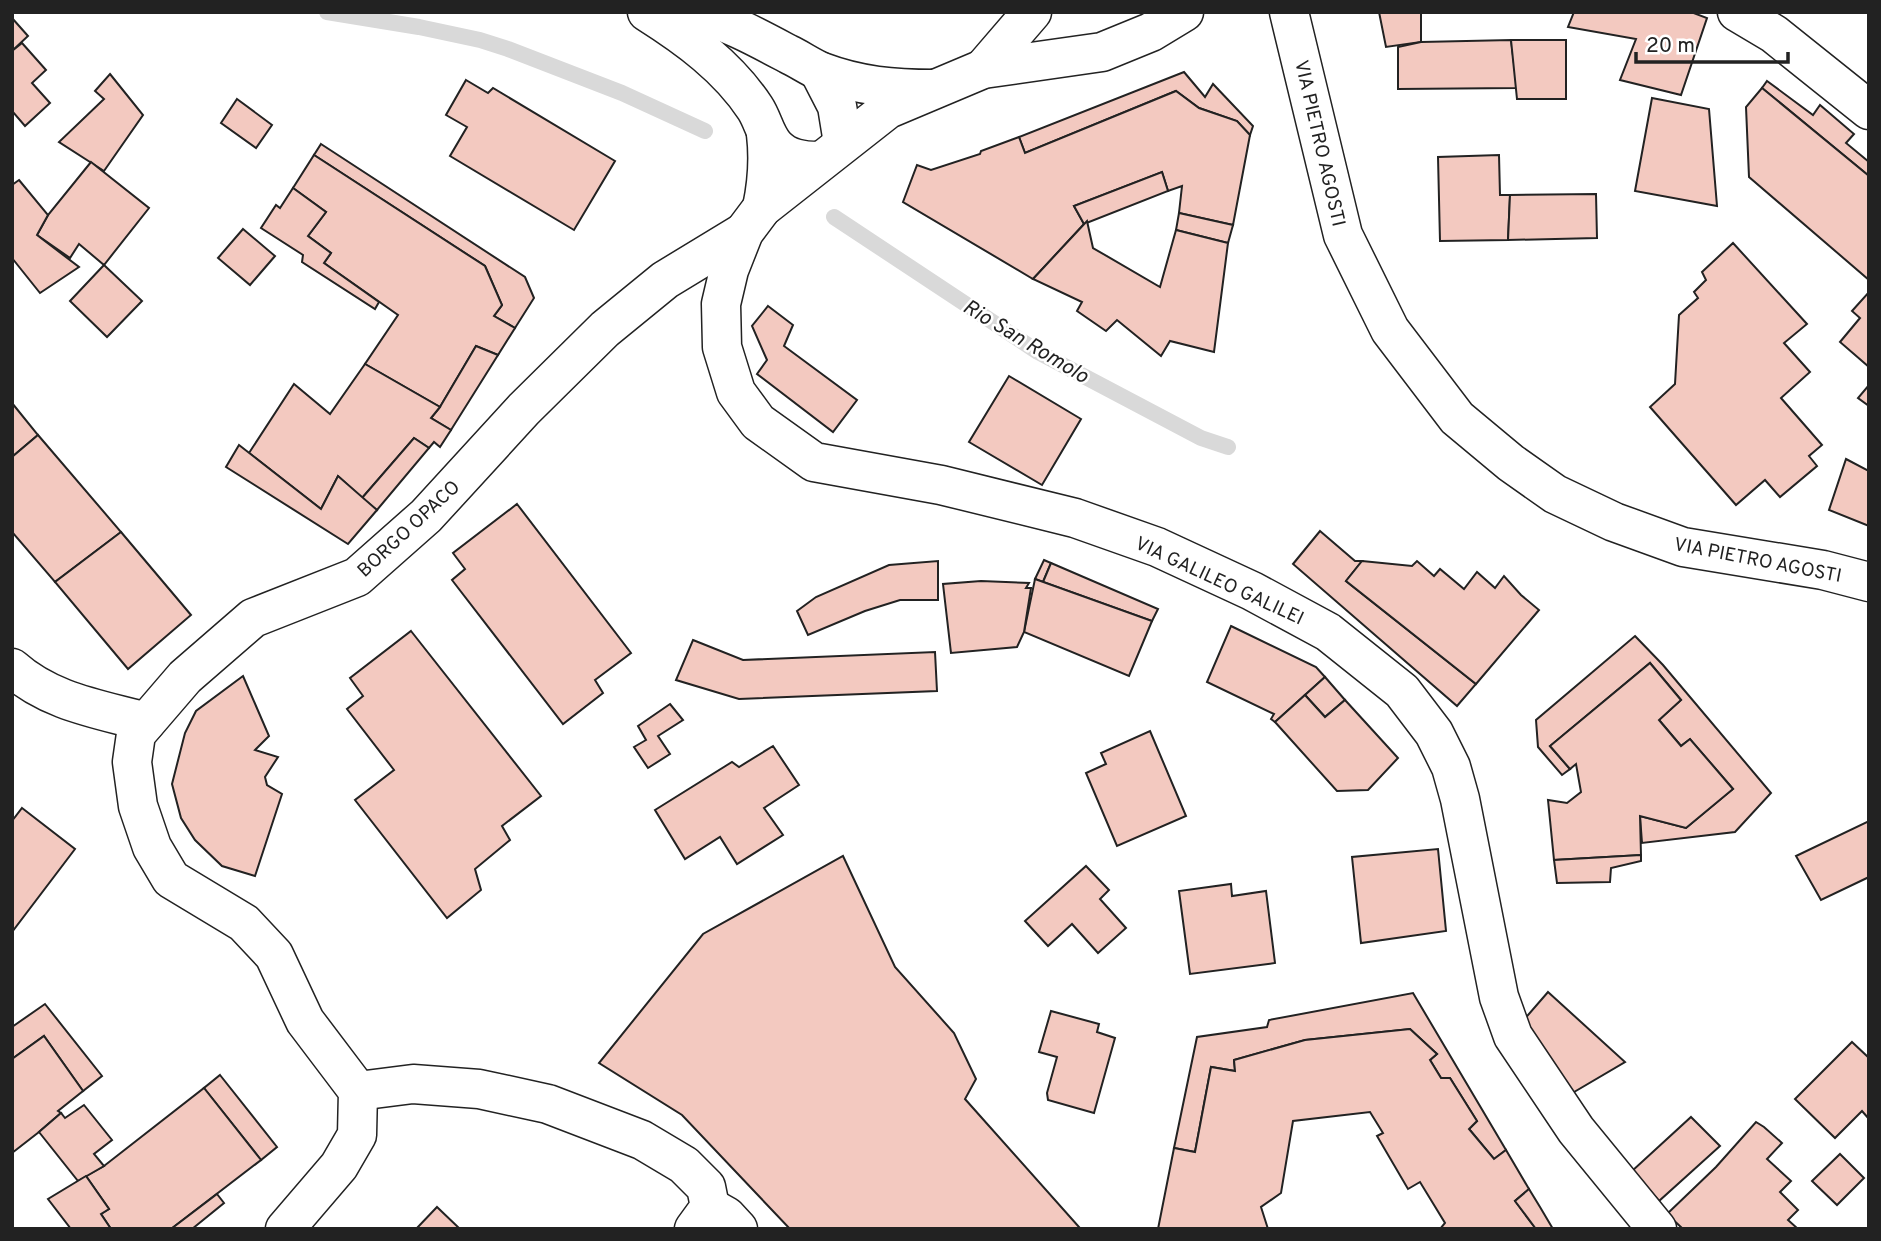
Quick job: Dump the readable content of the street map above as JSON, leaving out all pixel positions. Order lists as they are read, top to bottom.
{
  "streets": {
    "main road": ["VIA PIETRO AGOSTI", "BORGO OPACO", "VIA GALILEO GALILEI"]
  },
  "crossings": [
    ["BORGO OPACO", "VIA GALILEO GALILEI"]
  ],
  "water": ["Rio San Romolo"],
  "scale_bar": "20 m"
}
